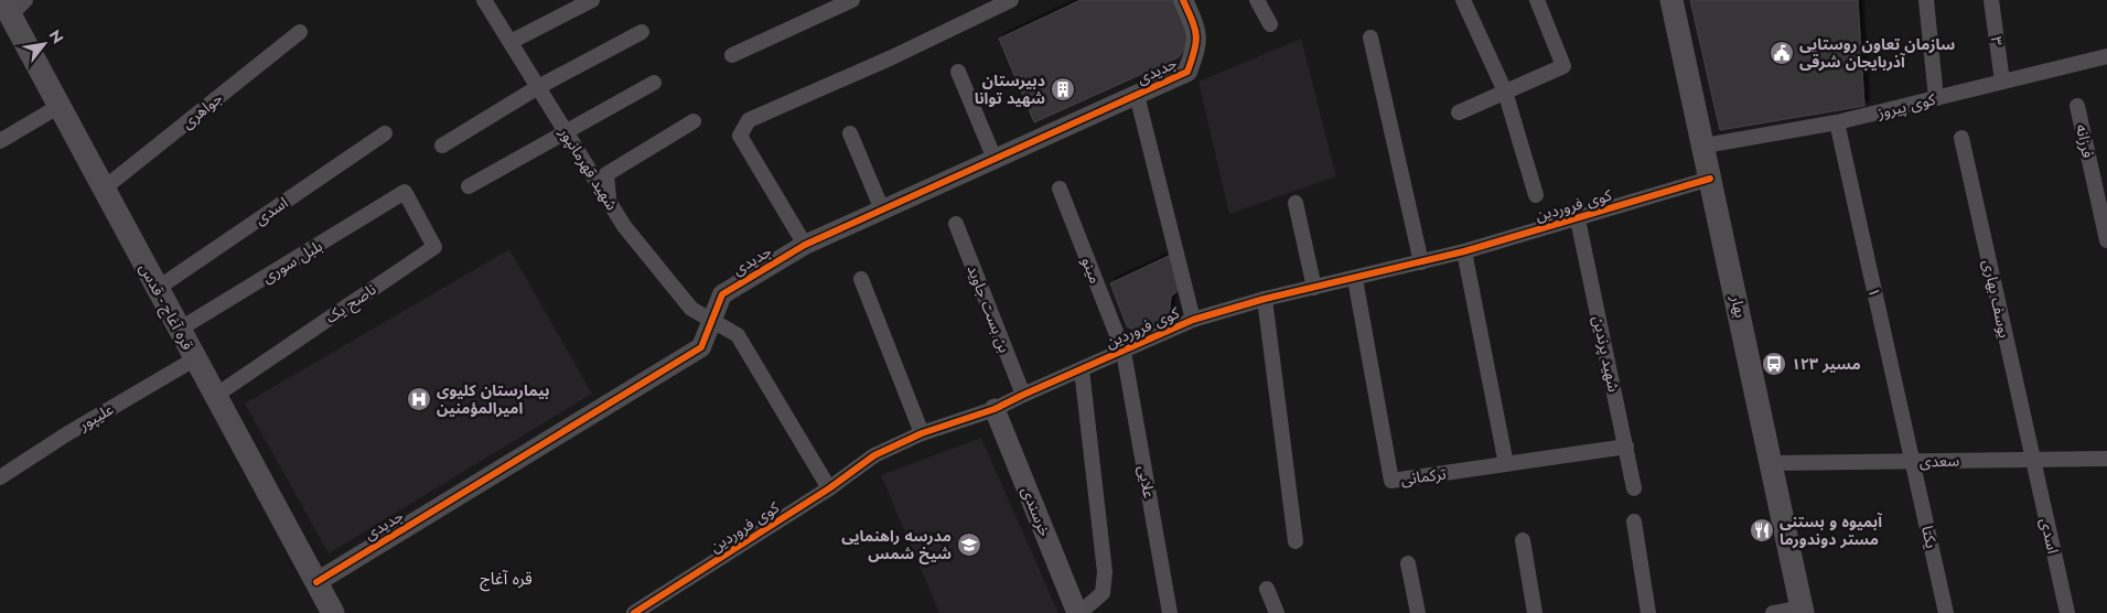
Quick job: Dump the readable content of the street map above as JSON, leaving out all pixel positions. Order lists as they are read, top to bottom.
{
  "streets": {
    "main road": ["قره آغاج - قدس", "بهار", "خرسندی"],
    "street": [
      "۳",
      "جدیدی",
      "کوی پیروز",
      "جواهری",
      "فرزانه",
      "شهید قهرمانپور",
      "کوی فروردین",
      "اسدی",
      "بلبل سوری",
      "مینو",
      "۱",
      "یوسف بهاری",
      "ناصح یک",
      "بن بست جاوید",
      "شهید پرندین",
      "علیپور",
      "سعدی",
      "ترکمانی",
      "علایی",
      "یکتا"
    ]
  },
  "crossings": [
    ["۳", "کوی پیروز"],
    ["جدیدی", "شهید قهرمانپور"],
    ["جدیدی", "قره آغاج - قدس"],
    ["کوی پیروز", "۱"],
    ["کوی پیروز", "بهار"],
    ["جواهری", "قره آغاج - قدس"],
    ["شهید قهرمانپور", "کوی فروردین"],
    ["کوی فروردین", "مینو"],
    ["کوی فروردین", "بهار"],
    ["کوی فروردین", "بن بست جاوید"],
    ["کوی فروردین", "شهید پرندین"],
    ["کوی فروردین", "ترکمانی"],
    ["کوی فروردین", "علایی"],
    ["کوی فروردین", "خرسندی"],
    ["اسدی", "یوسف بهاری"],
    ["اسدی", "قره آغاج - قدس"],
    ["اسدی", "سعدی"],
    ["بلبل سوری", "ناصح یک"],
    ["بلبل سوری", "قره آغاج - قدس"],
    ["مینو", "علایی"],
    ["۱", "سعدی"],
    ["۱", "یکتا"],
    ["یوسف بهاری", "سعدی"],
    ["ناصح یک", "قره آغاج - قدس"],
    ["قره آغاج - قدس", "علیپور"],
    ["بهار", "سعدی"],
    ["شهید پرندین", "ترکمانی"],
    ["سعدی", "یکتا"]
  ],
  "districts": ["قره آغاج"],
  "places": {
    "public building": ["سازمان تعاون روستایی آذربایجان شرقی"],
    "building": ["دبیرستان شهید توانا"],
    "bus stop": ["مسیر ۱۲۳"],
    "hospital": ["بیمارستان کلیوی امیرالمؤمنین"],
    "restaurant": ["آبمیوه و بستنی مستر دوندورما"],
    "school or university": ["مدرسه راهنمایی شیخ شمس"]
  },
  "north": "top right"
}
